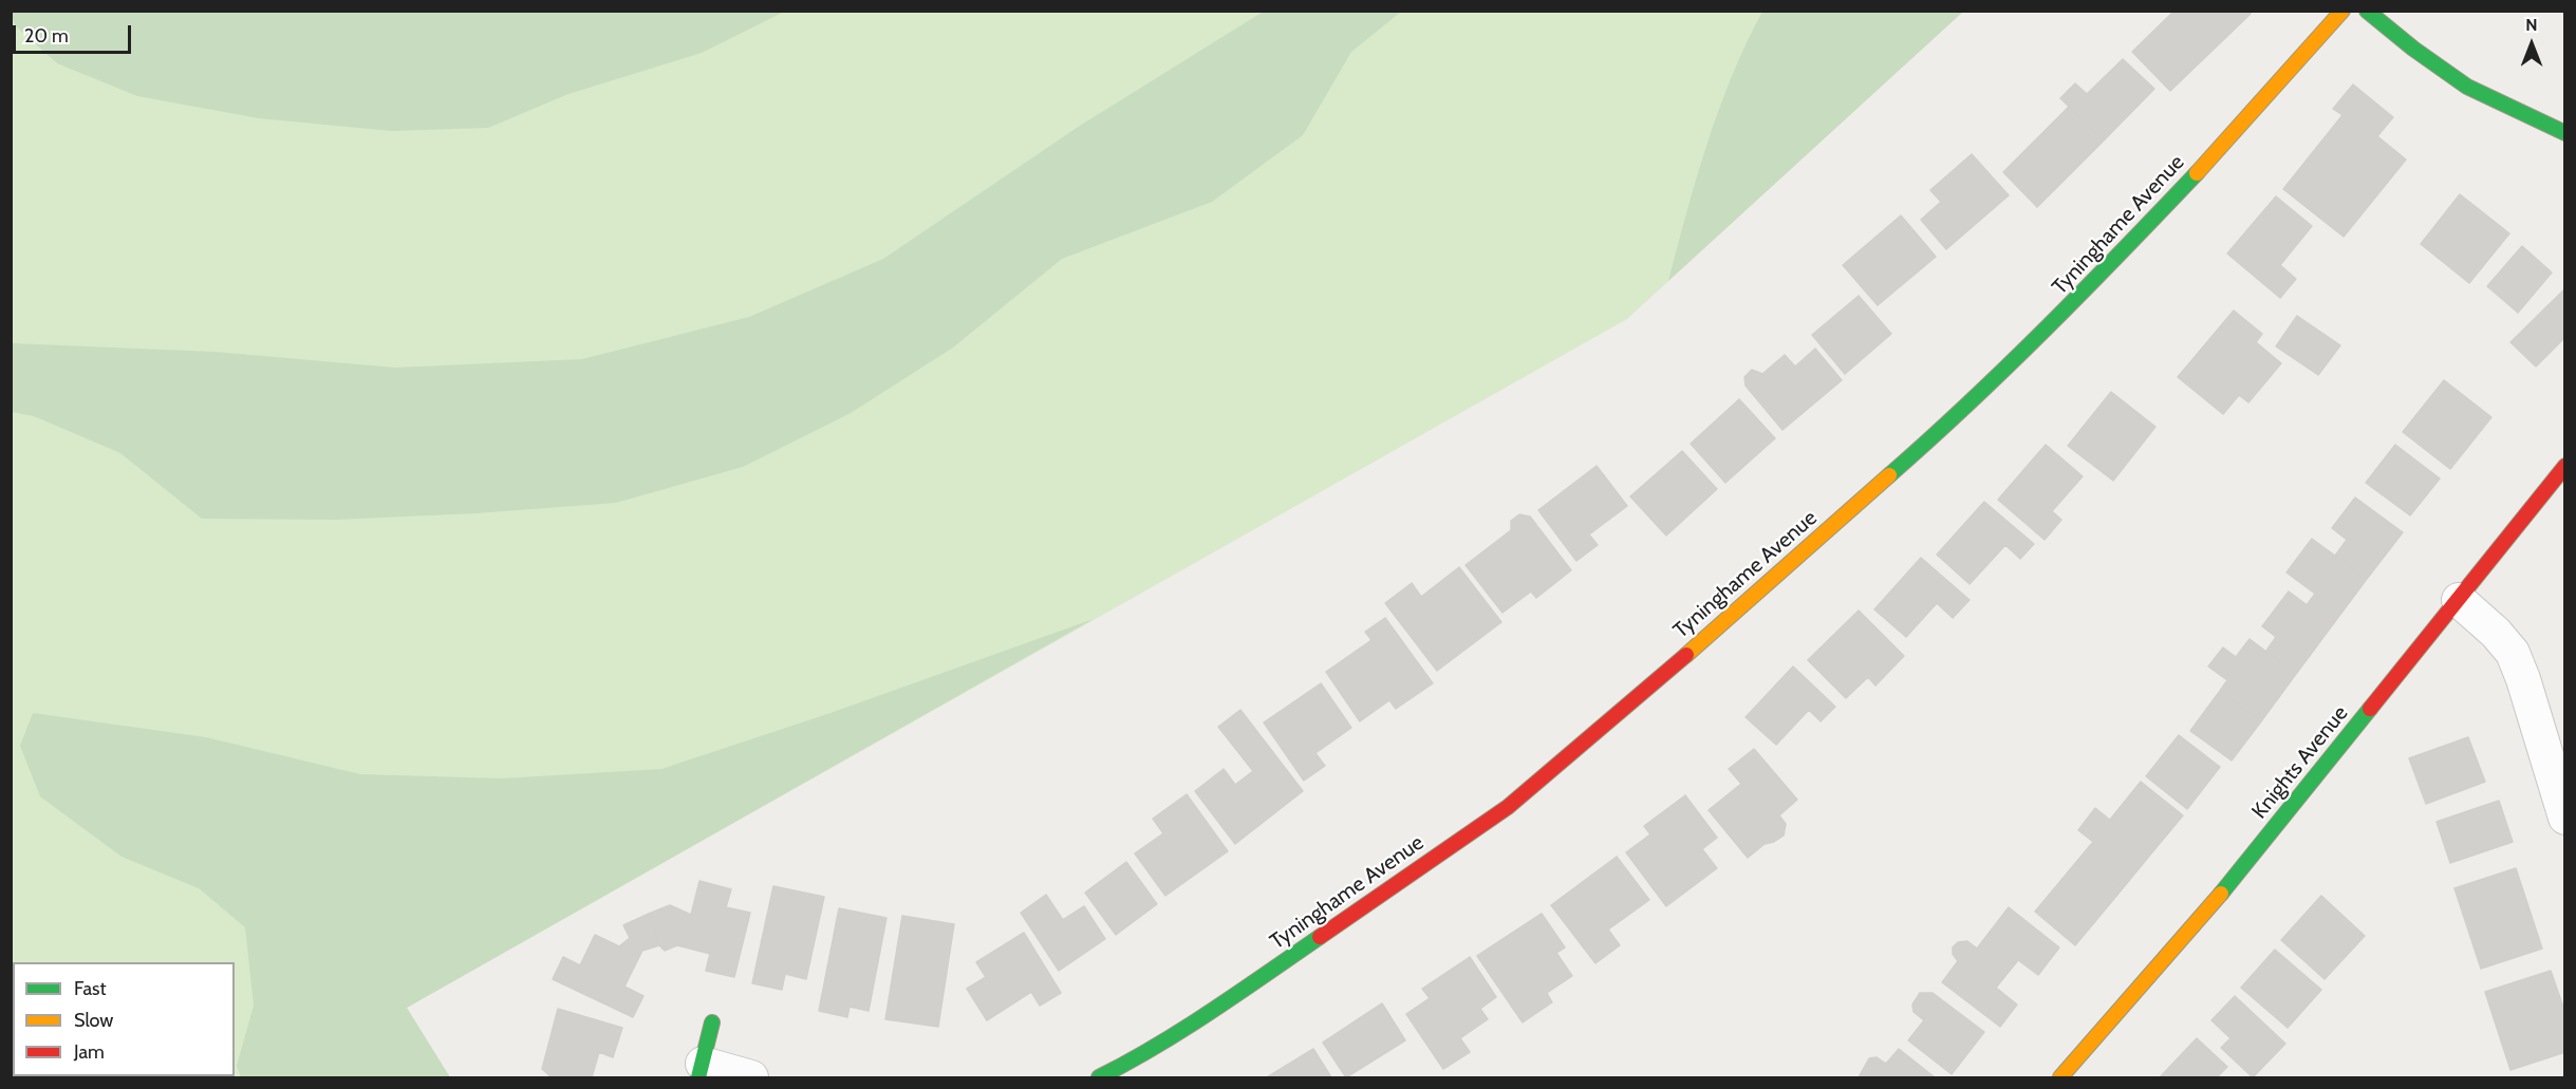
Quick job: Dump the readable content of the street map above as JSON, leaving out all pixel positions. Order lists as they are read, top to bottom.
{
  "streets": {
    "street": ["Tyninghame Avenue", "Knights Avenue"]
  },
  "legend": ["Fast", "Slow", "Jam"],
  "scale_bar": "20 m",
  "north": "top"
}
